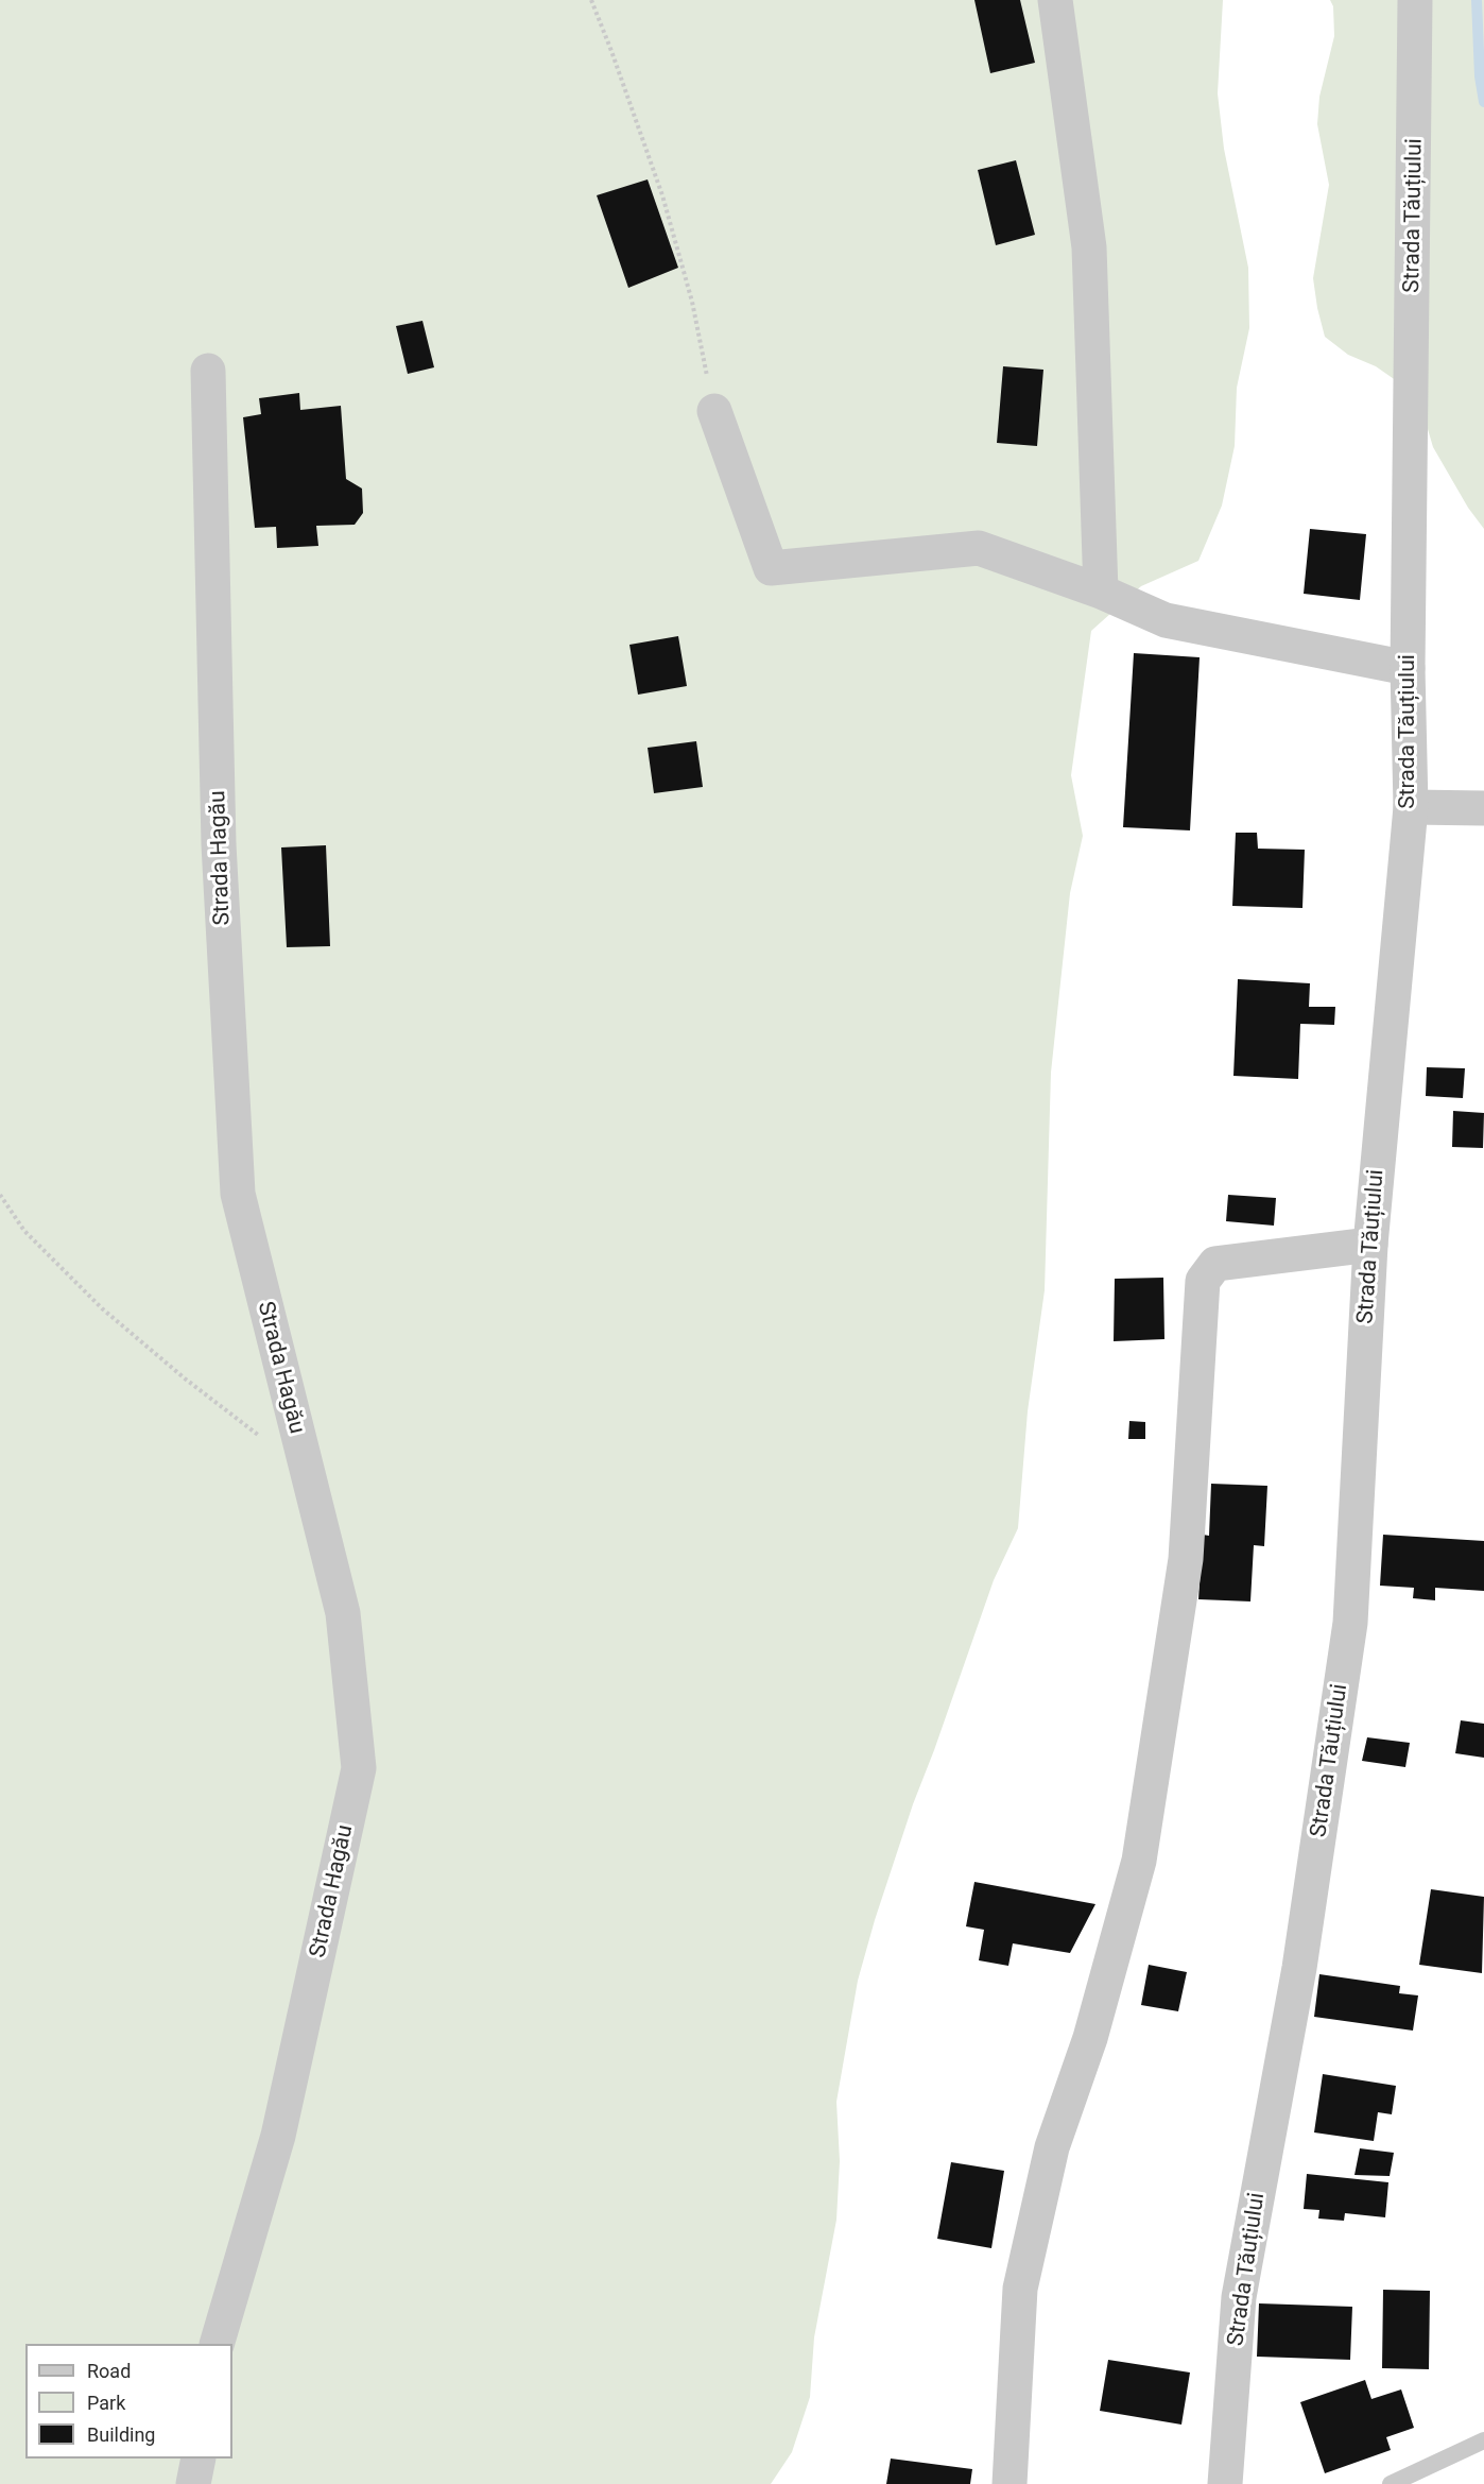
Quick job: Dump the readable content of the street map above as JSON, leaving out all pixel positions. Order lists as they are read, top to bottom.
{
  "streets": {
    "street": ["Strada Tăuțiului", "Strada Hagău"]
  },
  "legend": ["Road", "Park", "Building"]
}
